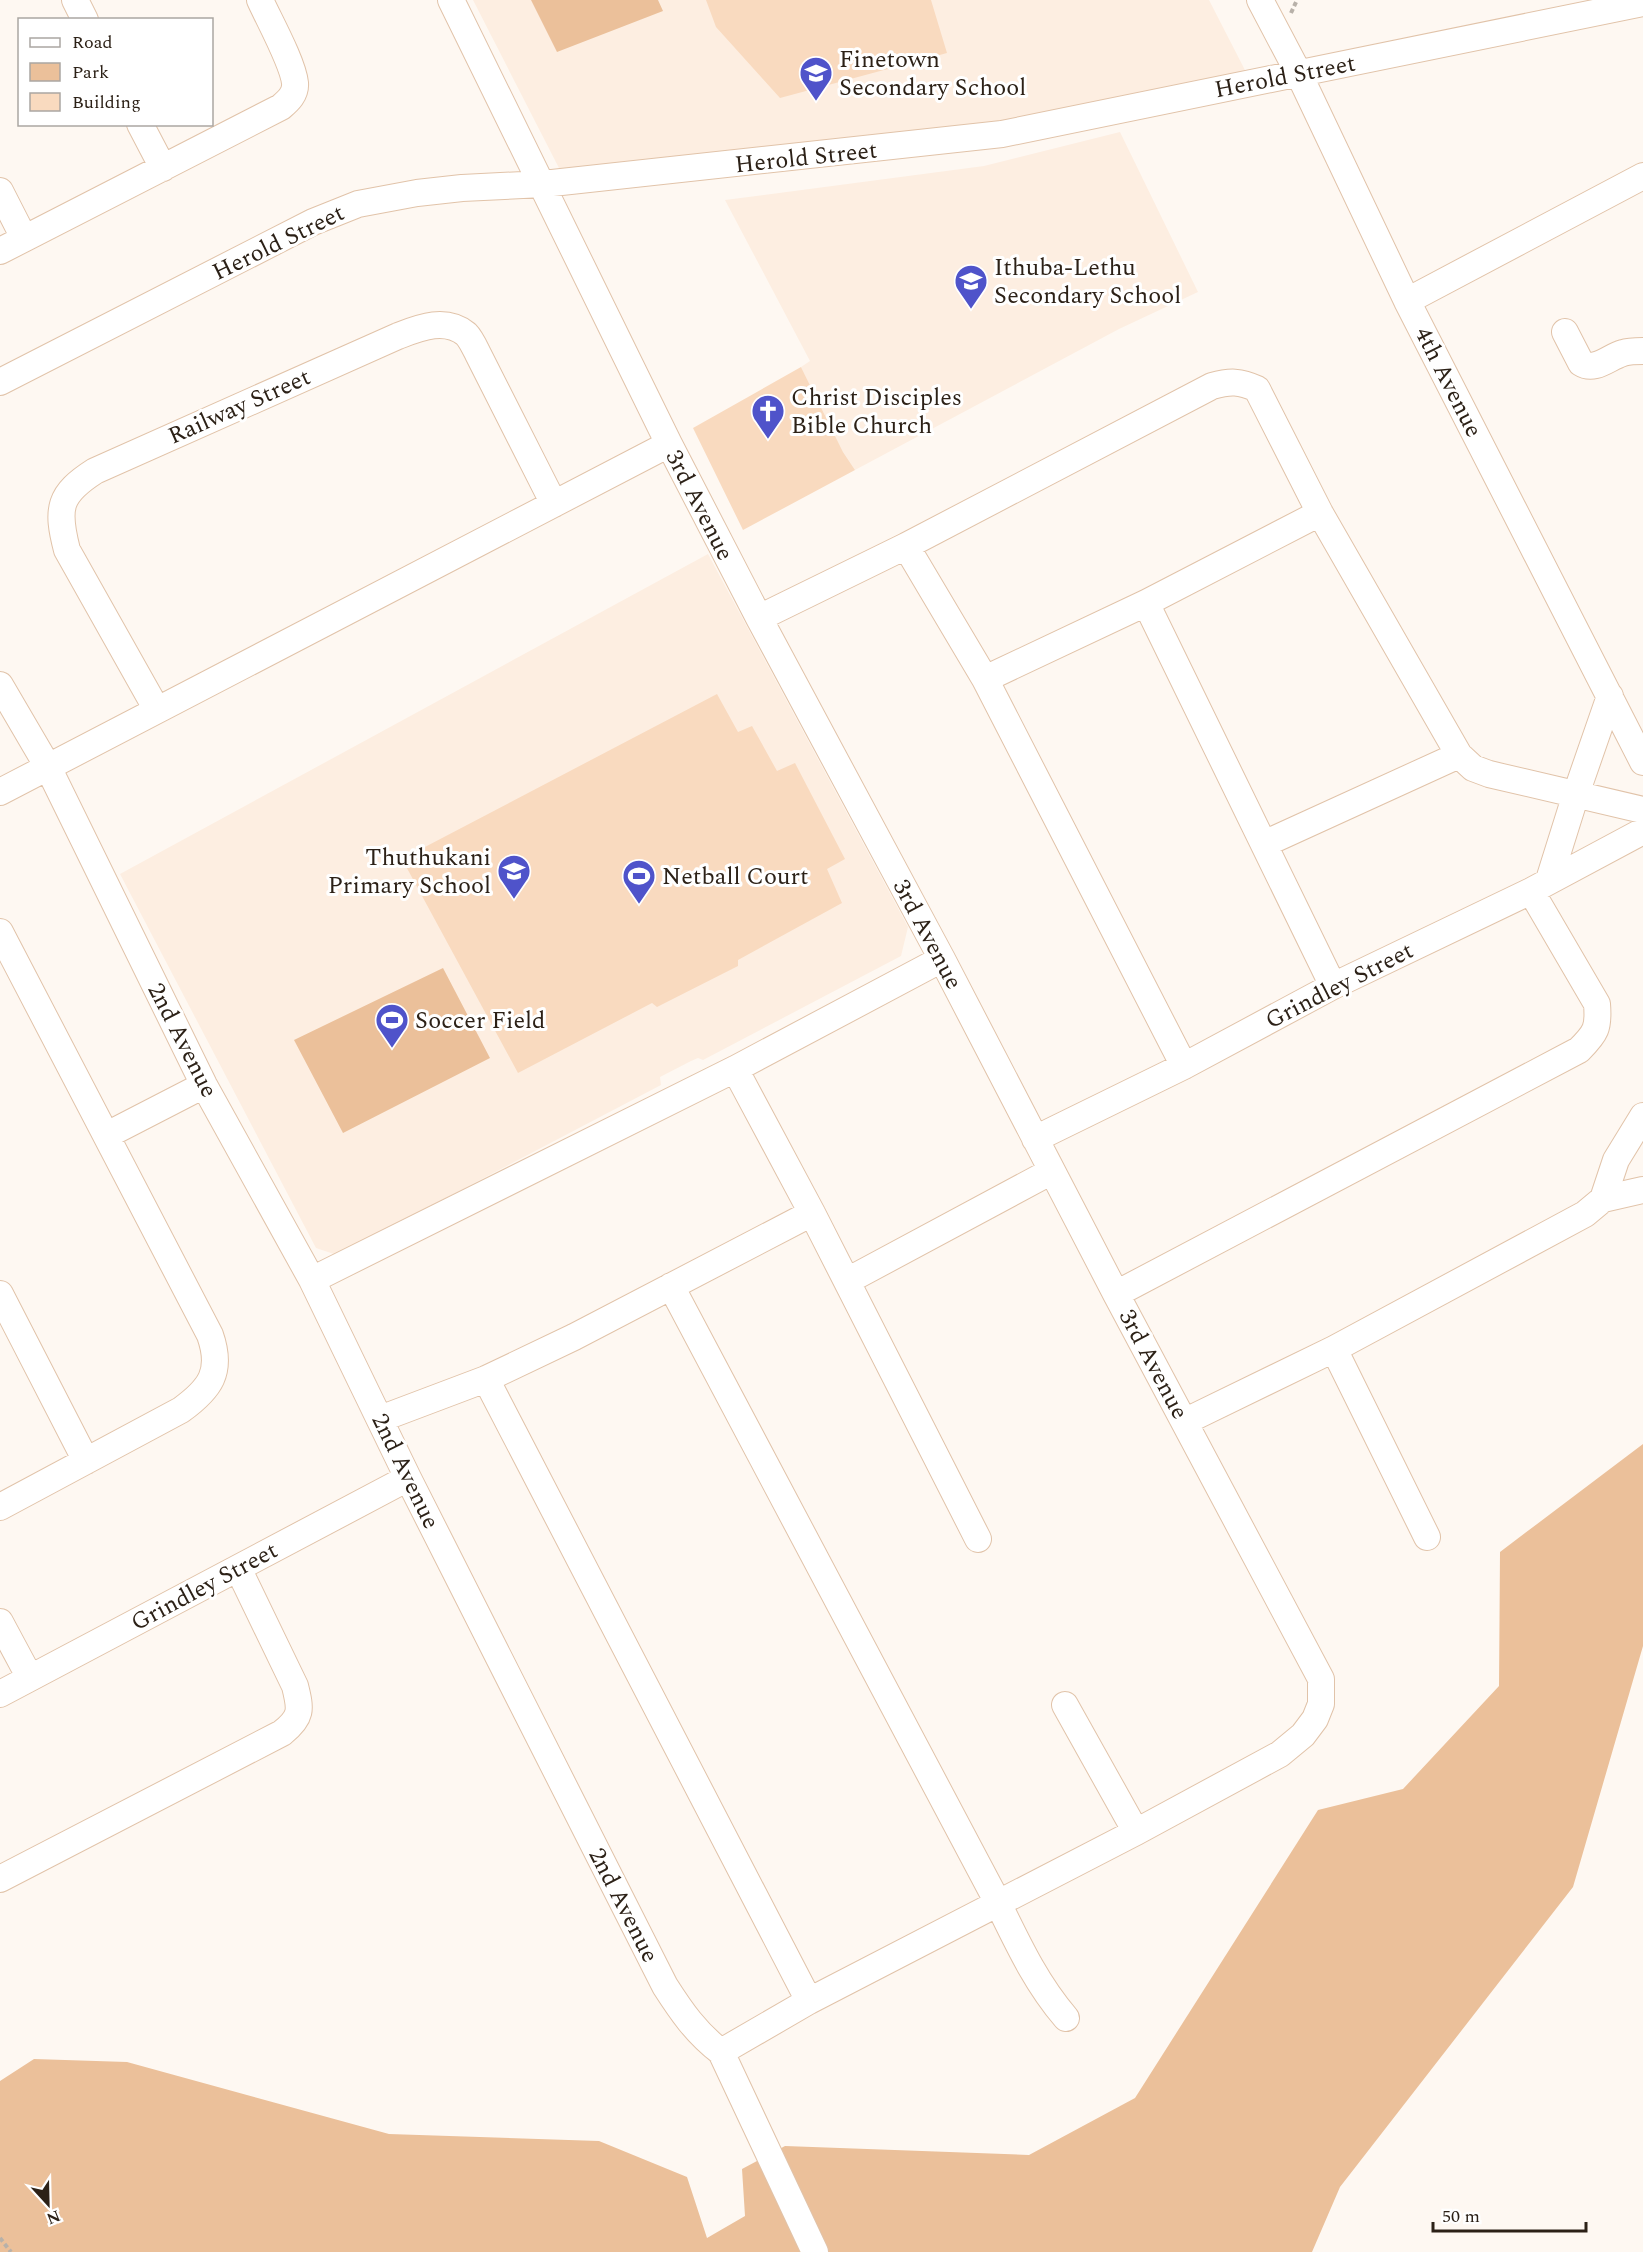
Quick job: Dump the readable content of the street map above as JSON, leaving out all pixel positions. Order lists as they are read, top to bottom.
{
  "streets": {
    "street": [
      "Herold Street",
      "4th Avenue",
      "Railway Street",
      "3rd Avenue",
      "Grindley Street",
      "2nd Avenue"
    ]
  },
  "crossings": [
    ["Herold Street", "4th Avenue"],
    ["Herold Street", "3rd Avenue"],
    ["3rd Avenue", "Grindley Street"],
    ["Grindley Street", "2nd Avenue"]
  ],
  "places": {
    "school or university": ["Finetown Secondary School", "Ithuba-Lethu Secondary School", "Thuthukani Primary School"],
    "church": ["Christ Disciples Bible Church"],
    "sports": ["Netball Court", "Soccer Field"]
  },
  "legend": ["Road", "Park", "Building"],
  "scale_bar": "50 m",
  "north": "bottom"
}
